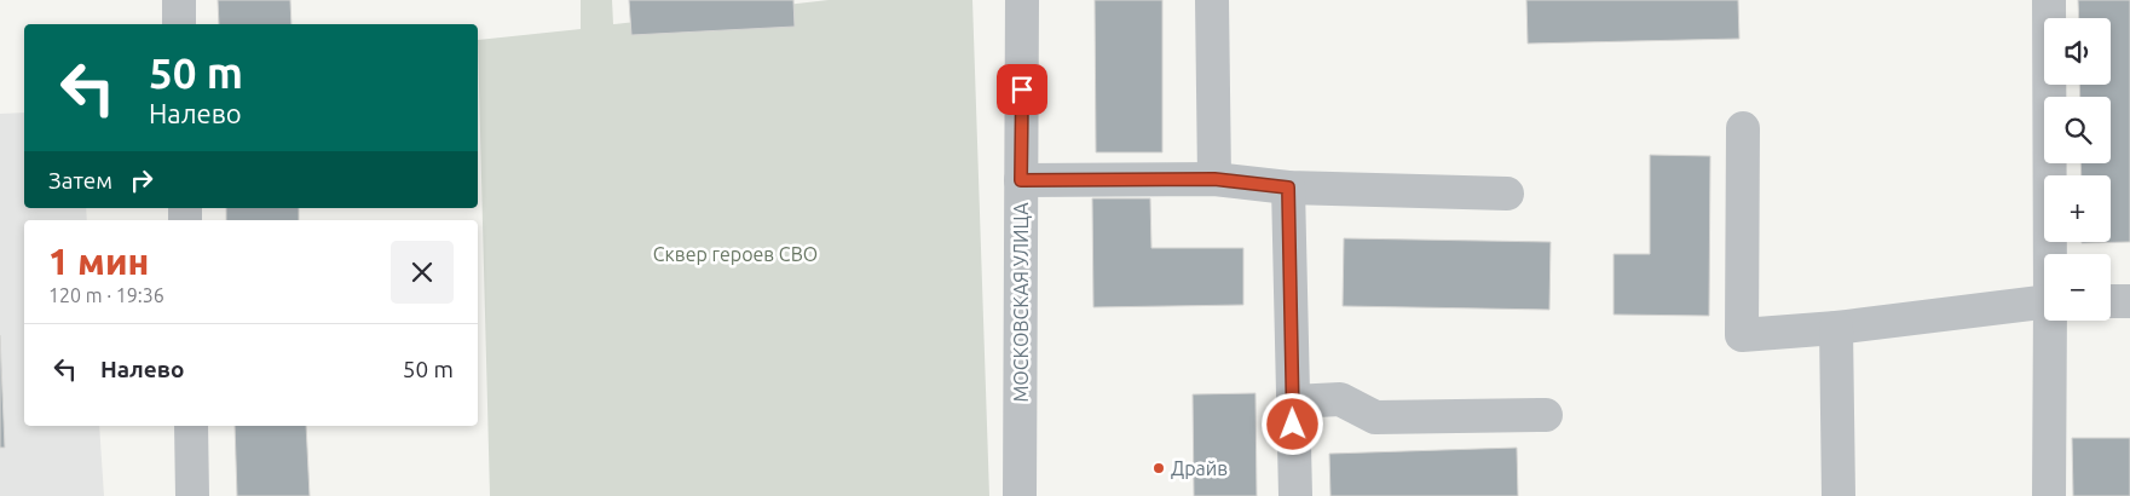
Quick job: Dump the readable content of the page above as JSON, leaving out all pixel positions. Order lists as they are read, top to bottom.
{
  "streets": {
    "street": ["МОСКОВСКАЯ УЛИЦА"]
  },
  "parks": ["Сквер героев СВО"],
  "places": ["Драйв"],
  "page": {
    "map_buttons": ["+", "−"],
    "turn": ["50 m", "Налево"],
    "then": "Затем",
    "heading": ["1 мин", "120 m · 19:36"],
    "list": [
      {
        "name": "Налево",
        "value": "50 m"
      }
    ]
  }
}
